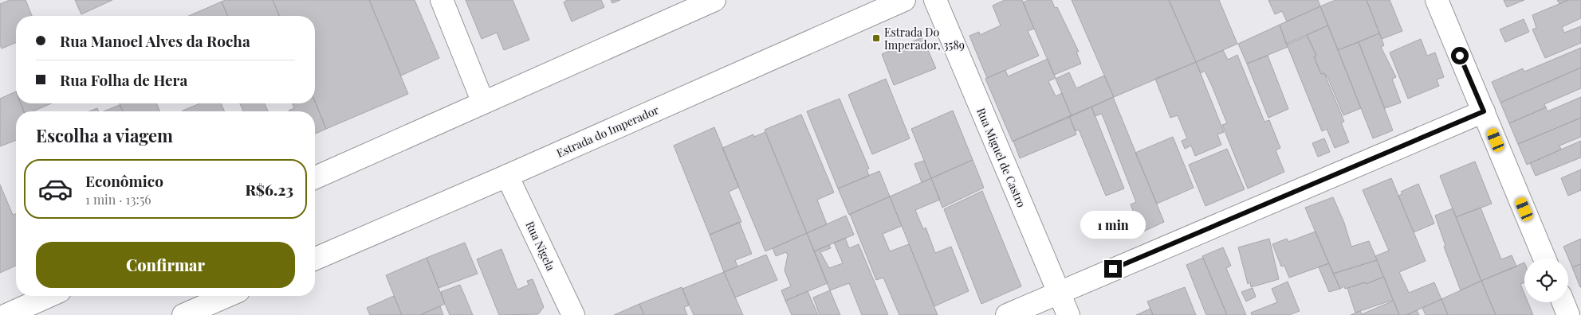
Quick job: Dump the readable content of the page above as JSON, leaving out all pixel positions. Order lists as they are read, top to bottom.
{
  "streets": {
    "street": ["Estrada do Imperador", "Rua Miguel de Castro", "Rua Nigela"]
  },
  "crossings": [
    ["Estrada do Imperador", "Rua Nigela"]
  ],
  "places": {
    "transit": ["Estrada Do Imperador, 3589"]
  },
  "page": {
    "banner": ["Rua Manoel Alves da Rocha", "Rua Folha de Hera"],
    "heading": "Escolha a viagem",
    "list": [
      {
        "name": "Econômico",
        "note": "1 min · 13:56",
        "value": "R$6.23"
      }
    ],
    "bubble": "1 min",
    "buttons": "Confirmar"
  }
}
